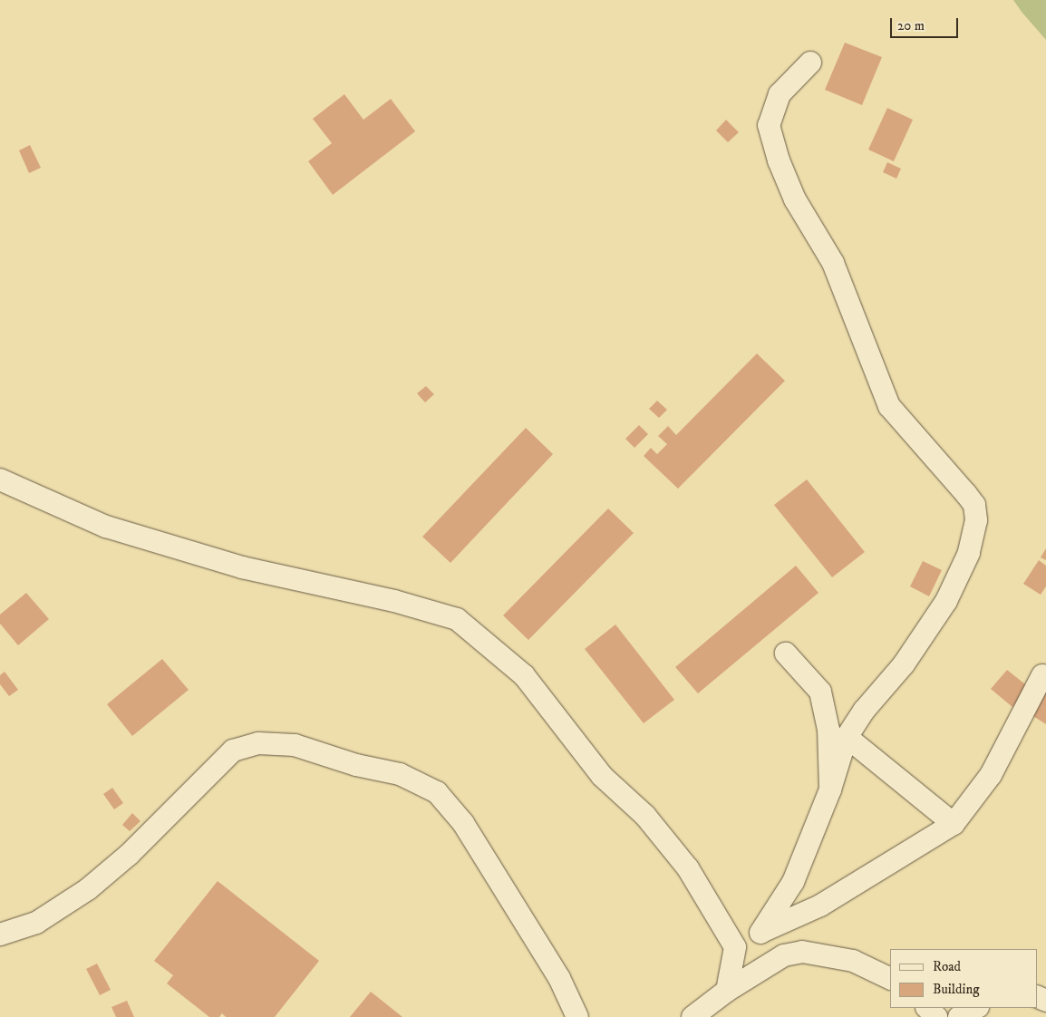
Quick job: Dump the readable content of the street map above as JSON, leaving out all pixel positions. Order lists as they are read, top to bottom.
{
  "legend": ["Road", "Building"],
  "scale_bar": "20 m"
}
